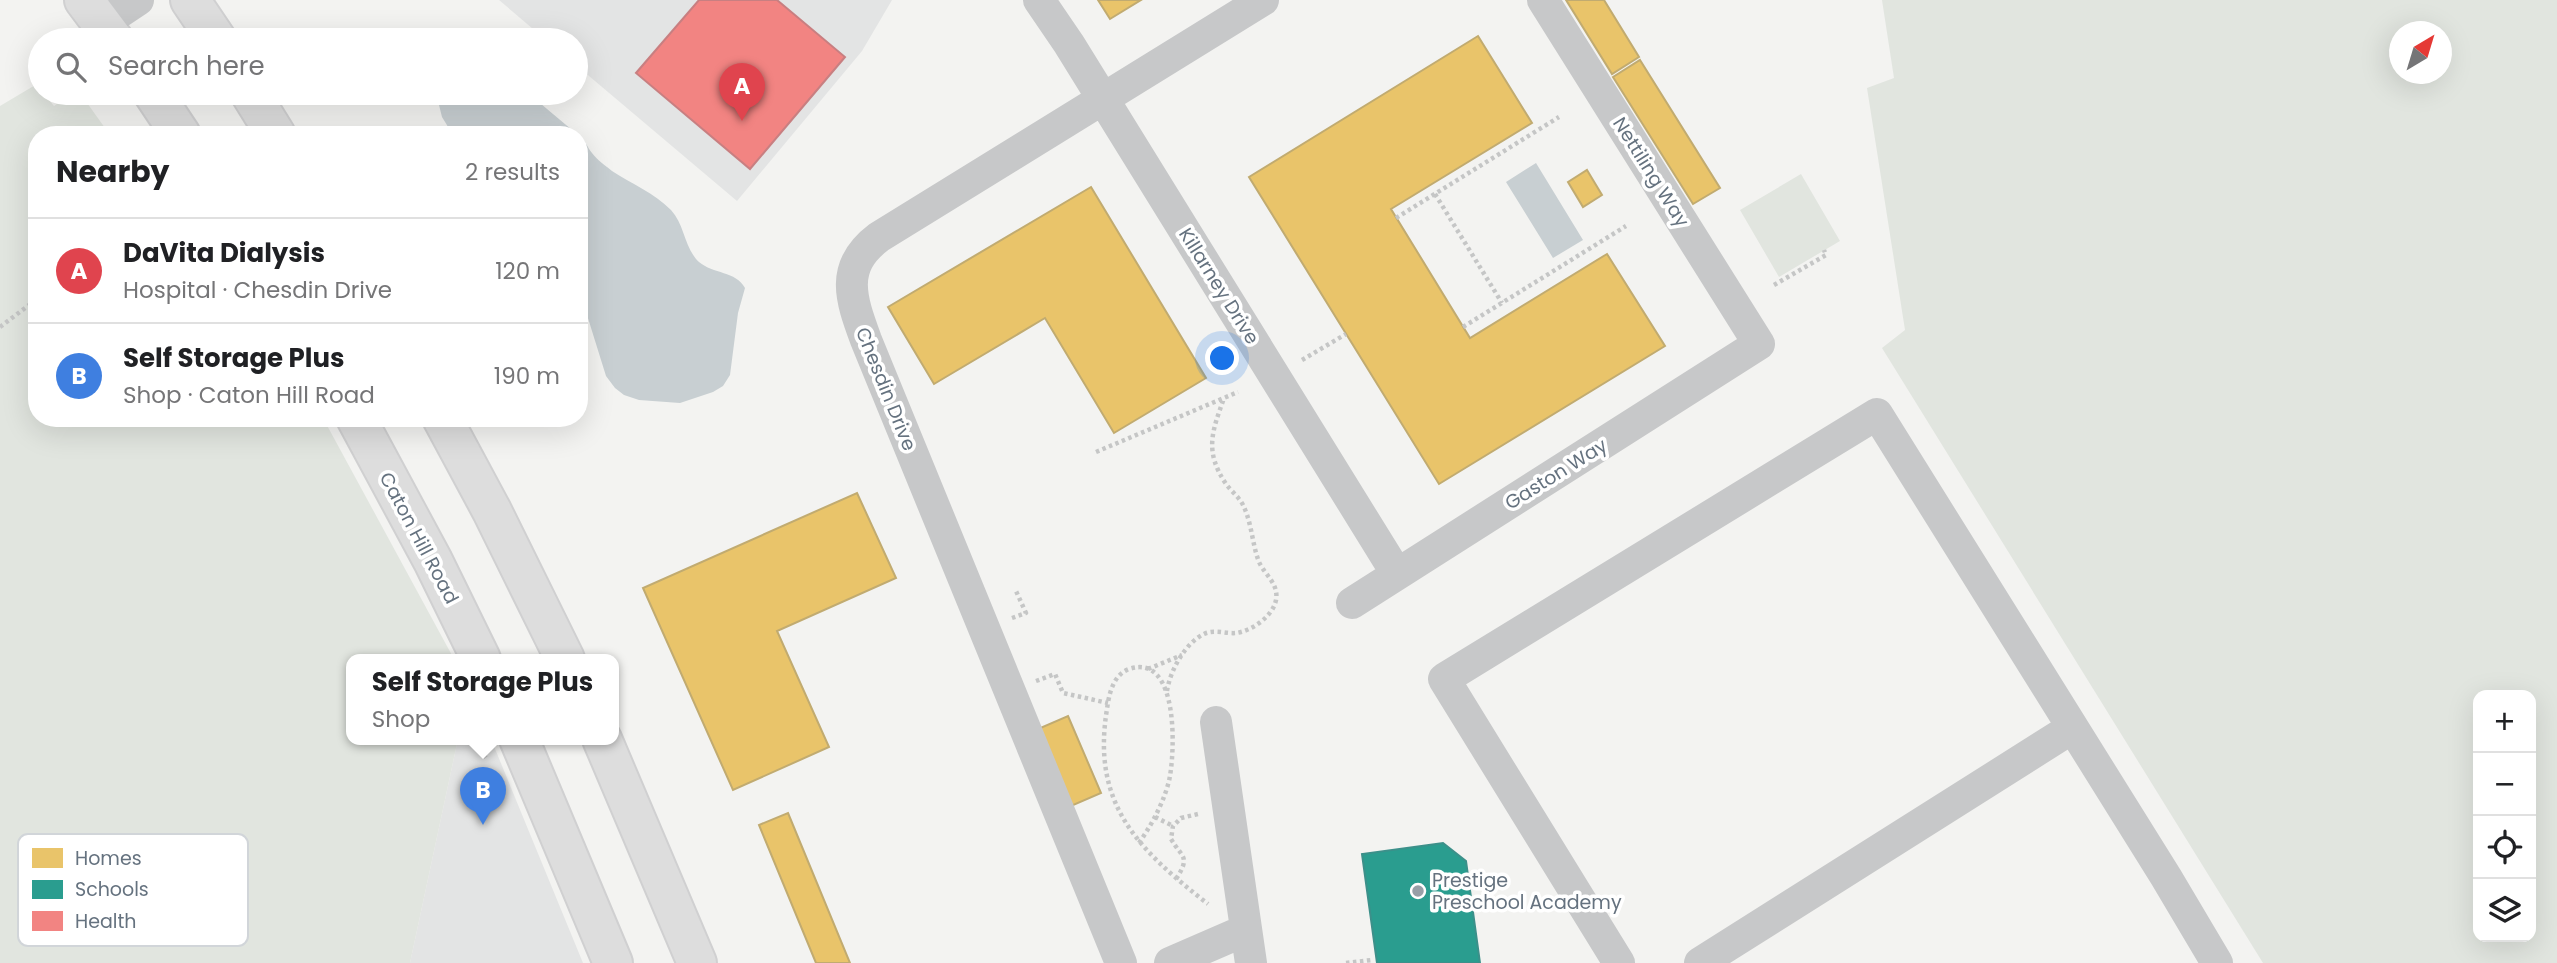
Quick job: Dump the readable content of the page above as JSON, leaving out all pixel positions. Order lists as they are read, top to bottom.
{
  "streets": {
    "main road": ["Caton Hill Road"],
    "street": [
      "Nettiling Way",
      "Killarney Drive",
      "Chesdin Drive",
      "Gaston Way"
    ]
  },
  "crossings": [
    ["Nettiling Way", "Gaston Way"],
    ["Killarney Drive", "Chesdin Drive"],
    ["Killarney Drive", "Gaston Way"]
  ],
  "places": ["Prestige Preschool Academy"],
  "legend": ["Homes", "Schools", "Health"],
  "north": "top right",
  "page": {
    "search": "Search here",
    "pins": ["A", "B"],
    "heading": ["Nearby", "2 results"],
    "list": [
      {
        "mark": "A",
        "name": "DaVita Dialysis",
        "note": "Hospital · Chesdin Drive",
        "value": "120 m"
      },
      {
        "mark": "B",
        "name": "Self Storage Plus",
        "note": "Shop · Caton Hill Road",
        "value": "190 m"
      }
    ],
    "popup": ["Self Storage Plus", "Shop"],
    "map_buttons": ["+", "−"]
  }
}
